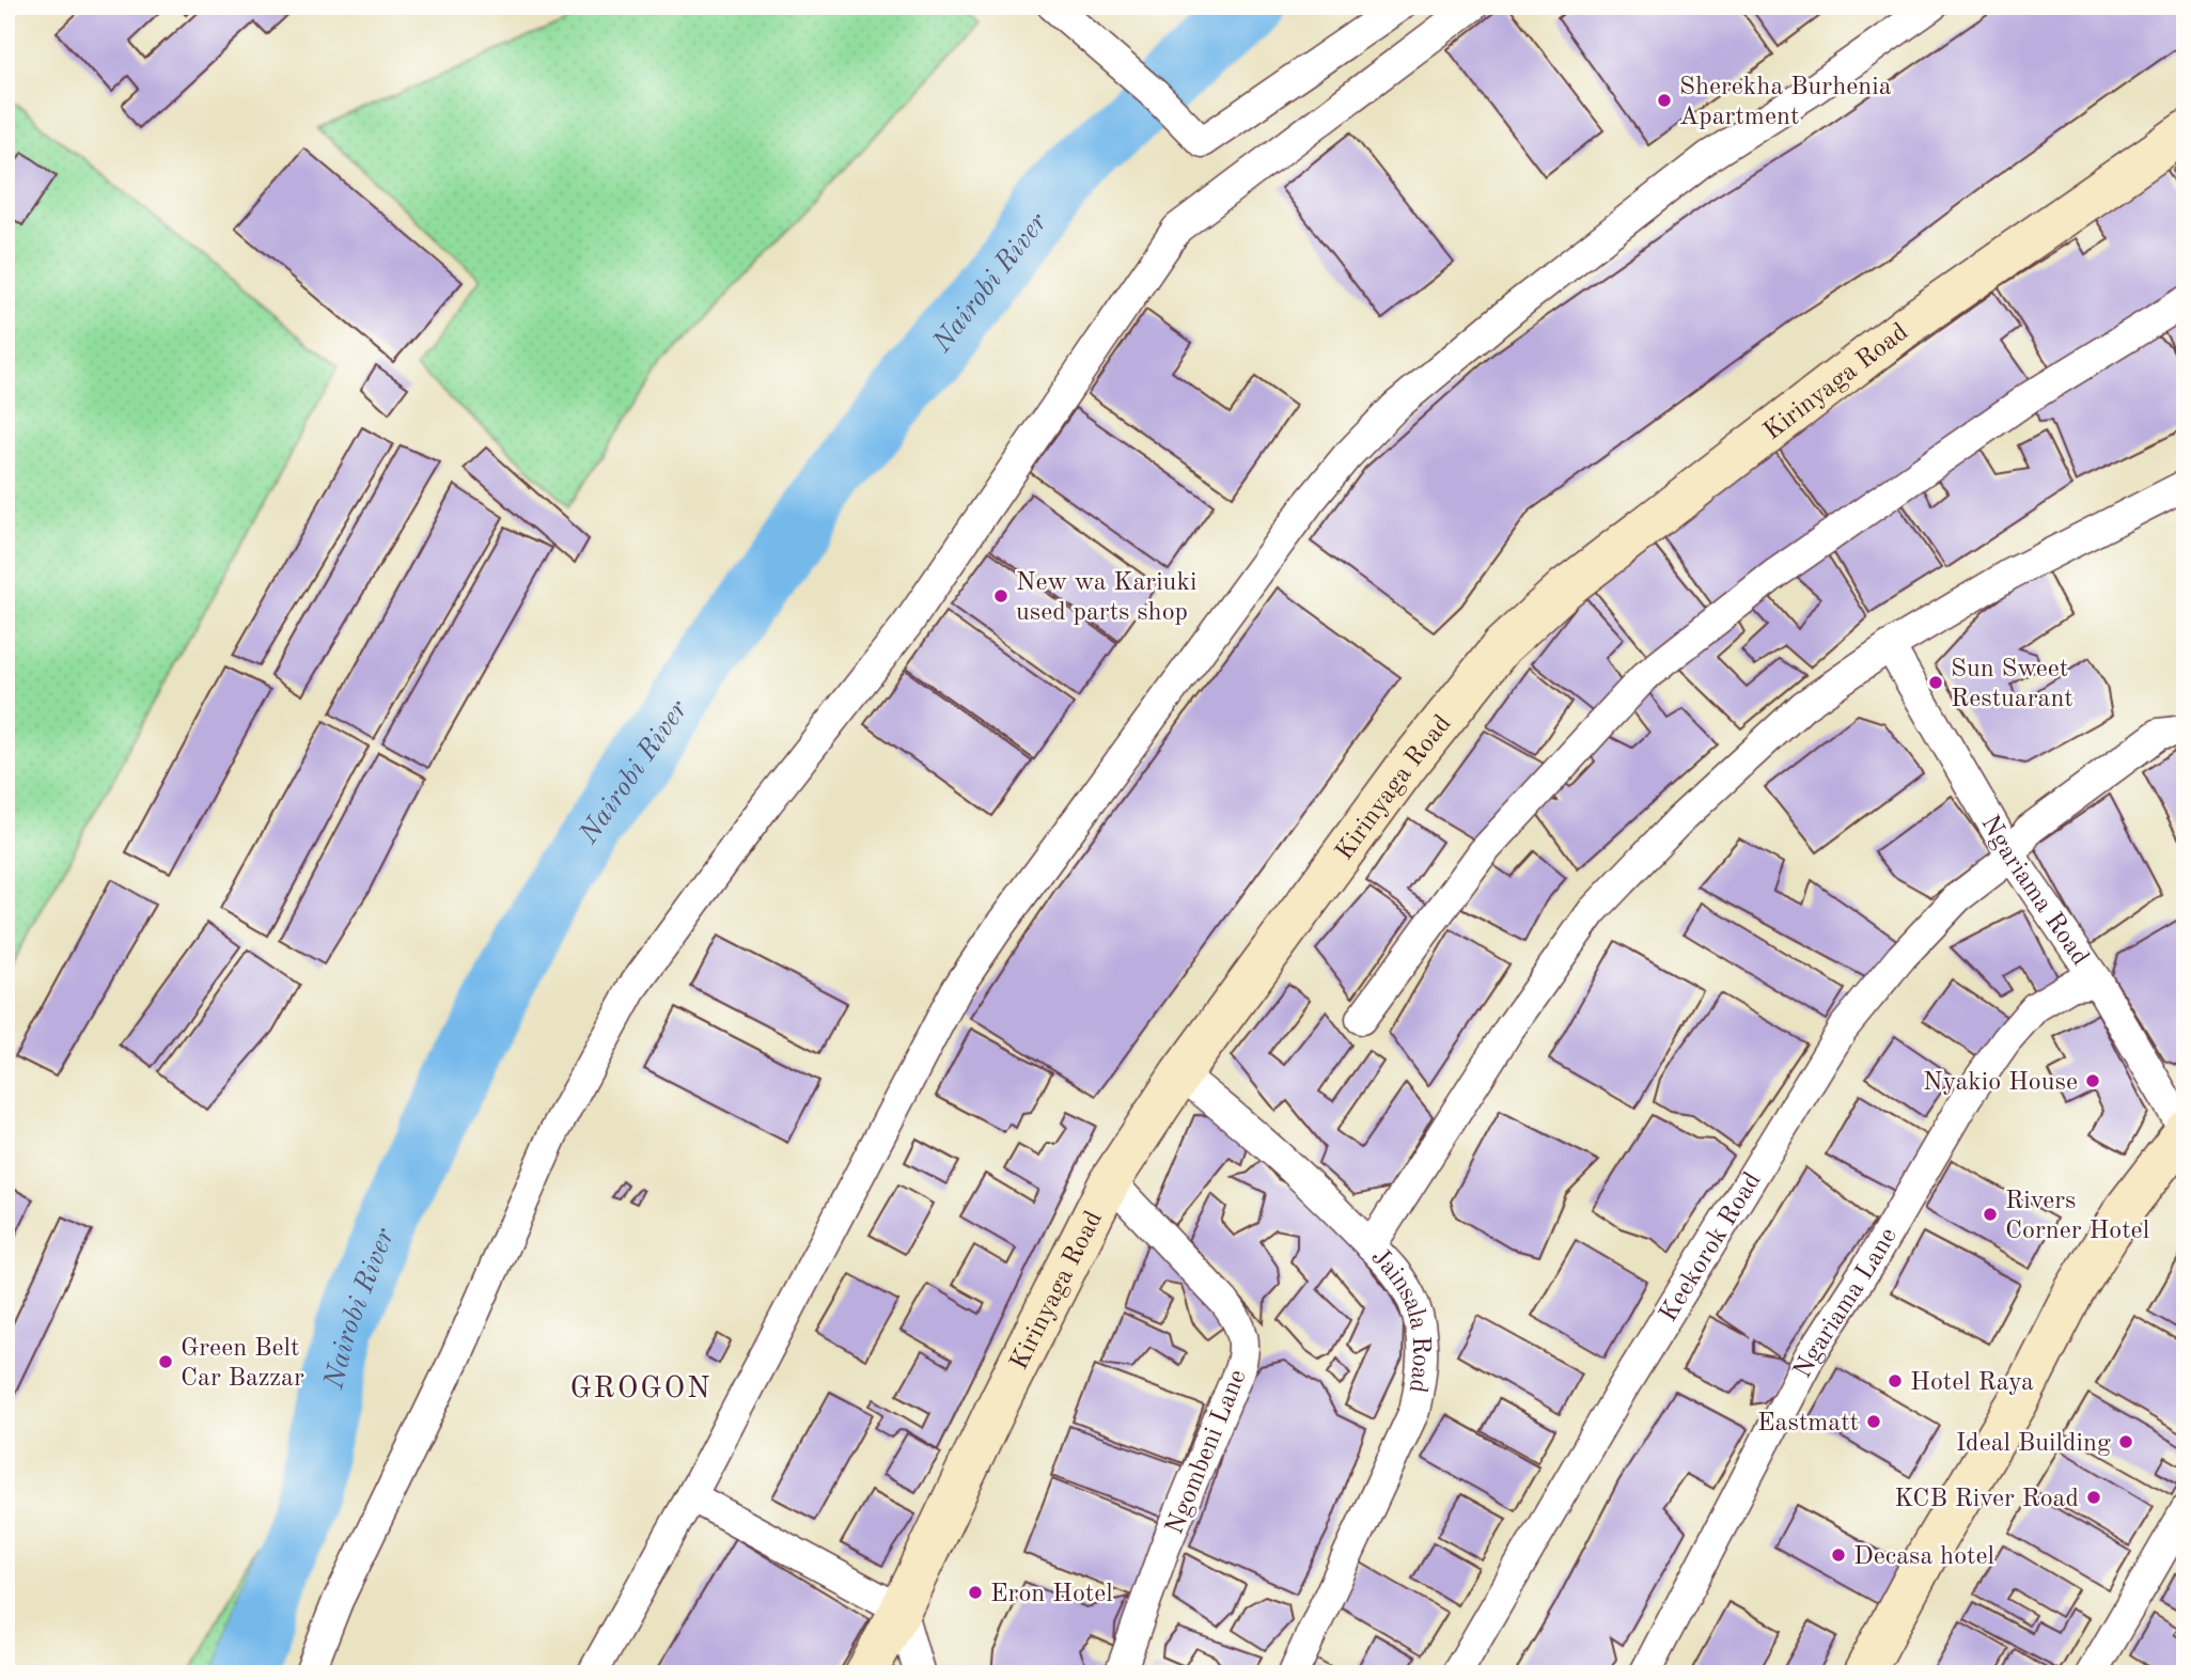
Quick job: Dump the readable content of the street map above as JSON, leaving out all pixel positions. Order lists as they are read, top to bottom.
{
  "streets": {
    "street": [
      "Kirinyaga Road",
      "Ngariama Road",
      "Keekorok Road",
      "Ngariama Lane",
      "Jainsala Road",
      "Ngombeni Lane"
    ]
  },
  "crossings": [
    ["Kirinyaga Road", "Jainsala Road"],
    ["Kirinyaga Road", "Ngombeni Lane"],
    ["Ngariama Road", "Keekorok Road"],
    ["Ngariama Road", "Ngariama Lane"]
  ],
  "districts": ["GROGON"],
  "water": ["Nairobi River"],
  "places": [
    "Sherekha Burhenia Apartment",
    "New wa Kariuki used parts shop",
    "Sun Sweet Restuarant",
    "Nyakio House",
    "Rivers Corner Hotel",
    "Green Belt Car Bazzar",
    "Hotel Raya",
    "Eastmatt",
    "Ideal Building",
    "KCB River Road",
    "Decasa hotel",
    "Eron Hotel"
  ]
}
